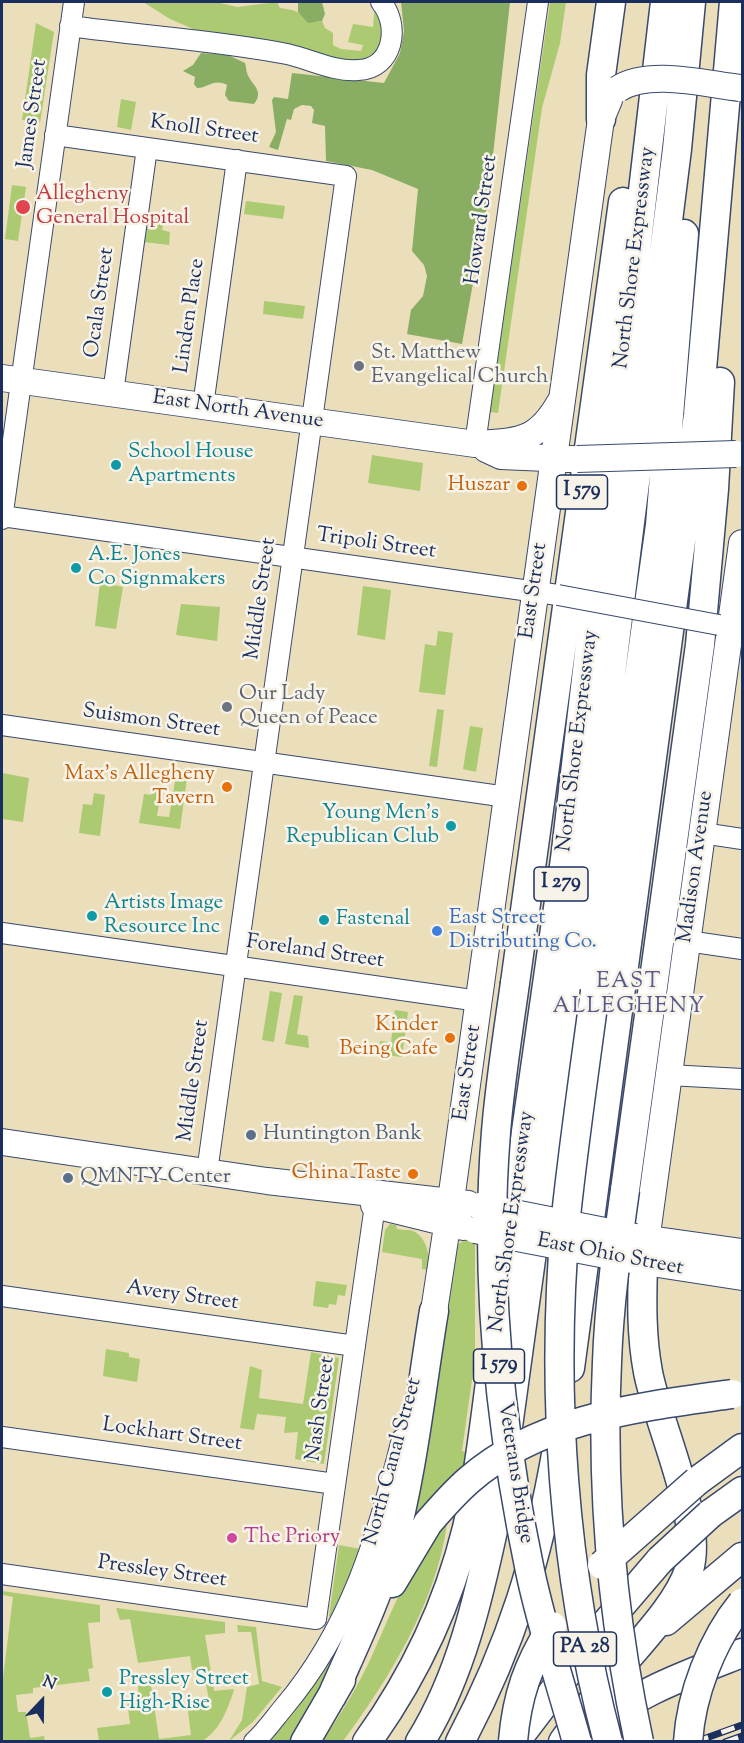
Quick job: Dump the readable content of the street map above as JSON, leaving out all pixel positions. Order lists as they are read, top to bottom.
{
  "streets": {
    "highway": [
      "North Shore Expressway",
      "I 579",
      "I 279",
      "Veterans Bridge",
      "PA 28"
    ],
    "main road": [
      "East North Avenue",
      "East Street",
      "Madison Avenue",
      "East Ohio Street",
      "North Canal Street"
    ],
    "street": [
      "James Street",
      "Knoll Street",
      "Howard Street",
      "Ocala Street",
      "Linden Place",
      "Tripoli Street",
      "Middle Street",
      "Suismon Street",
      "Foreland Street",
      "Avery Street",
      "Nash Street",
      "Lockhart Street",
      "Pressley Street"
    ]
  },
  "crossings": [
    ["James Street", "Knoll Street"],
    ["James Street", "East North Avenue"],
    ["James Street", "Tripoli Street"],
    ["Knoll Street", "Ocala Street"],
    ["Knoll Street", "Linden Place"],
    ["Knoll Street", "Middle Street"],
    ["Howard Street", "East North Avenue"],
    ["Ocala Street", "East North Avenue"],
    ["Linden Place", "East North Avenue"],
    ["East North Avenue", "East Street"],
    ["East North Avenue", "Middle Street"],
    ["Tripoli Street", "East Street"],
    ["Tripoli Street", "Middle Street"],
    ["Tripoli Street", "Madison Avenue"],
    ["East Street", "Suismon Street"],
    ["East Street", "Foreland Street"],
    ["East Street", "East Ohio Street"],
    ["East Street", "North Canal Street"],
    ["Middle Street", "Suismon Street"],
    ["Middle Street", "Foreland Street"],
    ["Middle Street", "East Ohio Street"],
    ["Madison Avenue", "East Ohio Street"],
    ["East Ohio Street", "Nash Street"],
    ["East Ohio Street", "North Canal Street"],
    ["Avery Street", "Nash Street"],
    ["Nash Street", "Lockhart Street"],
    ["Nash Street", "Pressley Street"]
  ],
  "districts": ["EAST ALLEGHENY"],
  "places": [
    "Allegheny General Hospital",
    "St. Matthew Evangelical Church",
    "School House Apartments",
    "Huszar",
    "A.E. Jones Co Signmakers",
    "Our Lady Queen of Peace",
    "Max's Allegheny Tavern",
    "Young Men's Republican Club",
    "Artists Image Resource Inc",
    "Fastenal",
    "East Street Distributing Co.",
    "Kinder Being Cafe",
    "Huntington Bank",
    "China Taste",
    "QMNTY Center",
    "The Priory",
    "Pressley Street High-Rise"
  ],
  "north": "top"
}
